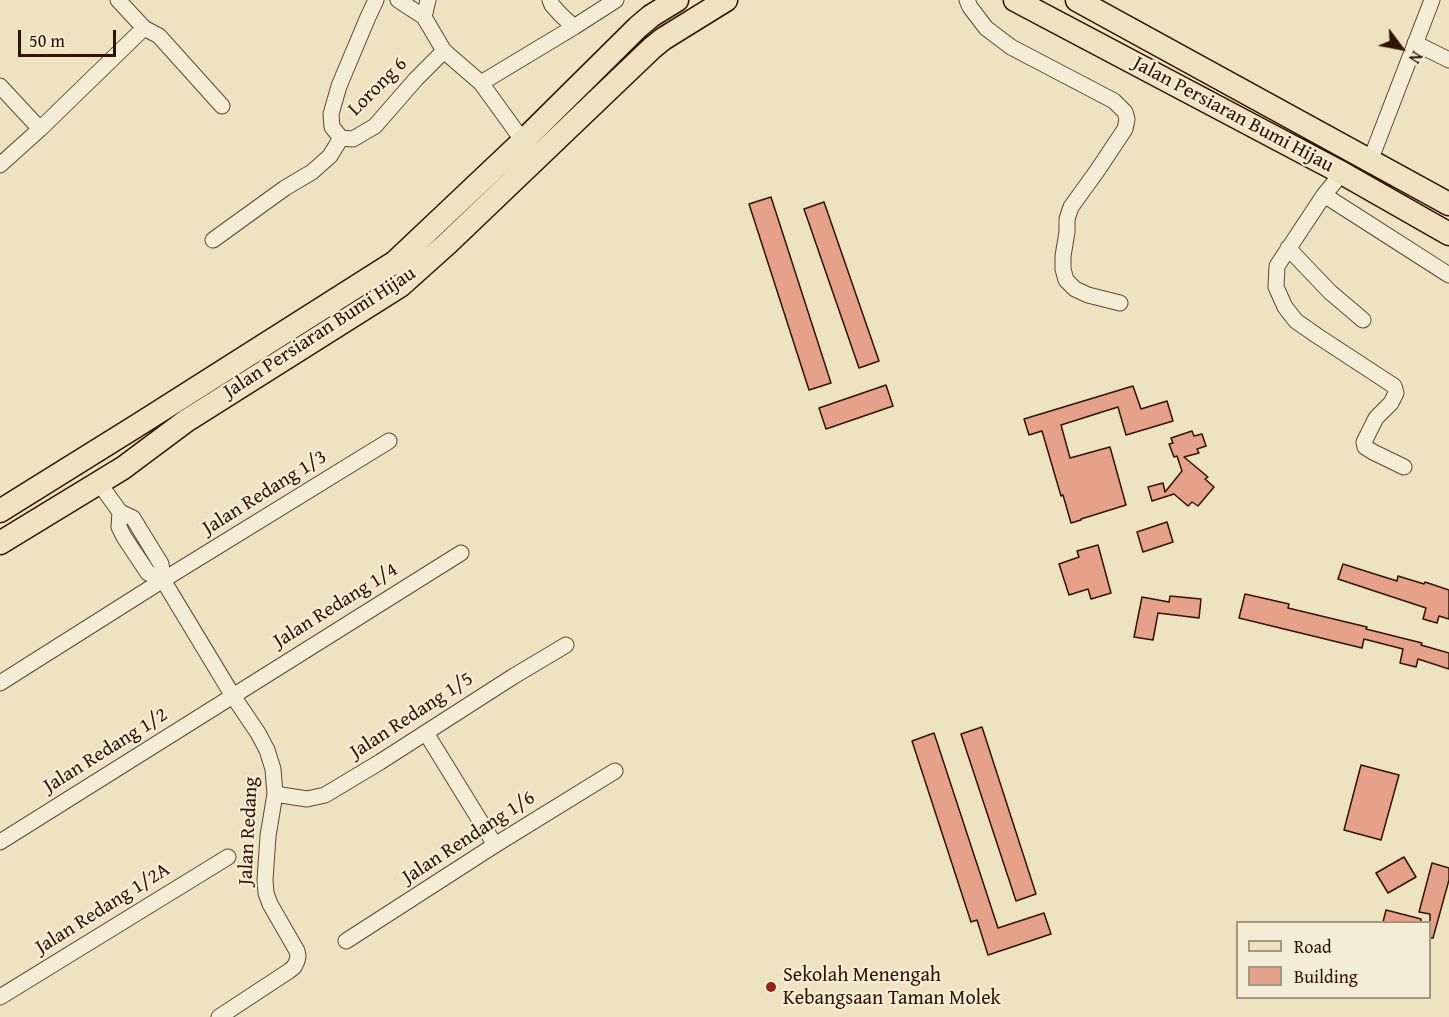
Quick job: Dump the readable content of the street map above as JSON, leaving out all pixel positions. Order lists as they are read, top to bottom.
{
  "streets": {
    "main road": ["Jalan Persiaran Bumi Hijau"],
    "street": [
      "Lorong 6",
      "Jalan Redang 1/3",
      "Jalan Redang 1/4",
      "Jalan Redang 1/5",
      "Jalan Redang 1/2",
      "Jalan Redang",
      "Jalan Rendang 1/6",
      "Jalan Redang 1/2A"
    ]
  },
  "crossings": [
    ["Jalan Persiaran Bumi Hijau", "Jalan Redang"],
    ["Jalan Redang 1/3", "Jalan Redang"],
    ["Jalan Redang 1/4", "Jalan Redang 1/2"],
    ["Jalan Redang 1/4", "Jalan Redang"],
    ["Jalan Redang 1/5", "Jalan Redang"],
    ["Jalan Redang 1/2", "Jalan Redang"]
  ],
  "places": ["Sekolah Menengah Kebangsaan Taman Molek"],
  "legend": ["Road", "Building"],
  "scale_bar": "50 m",
  "north": "bottom right"
}
